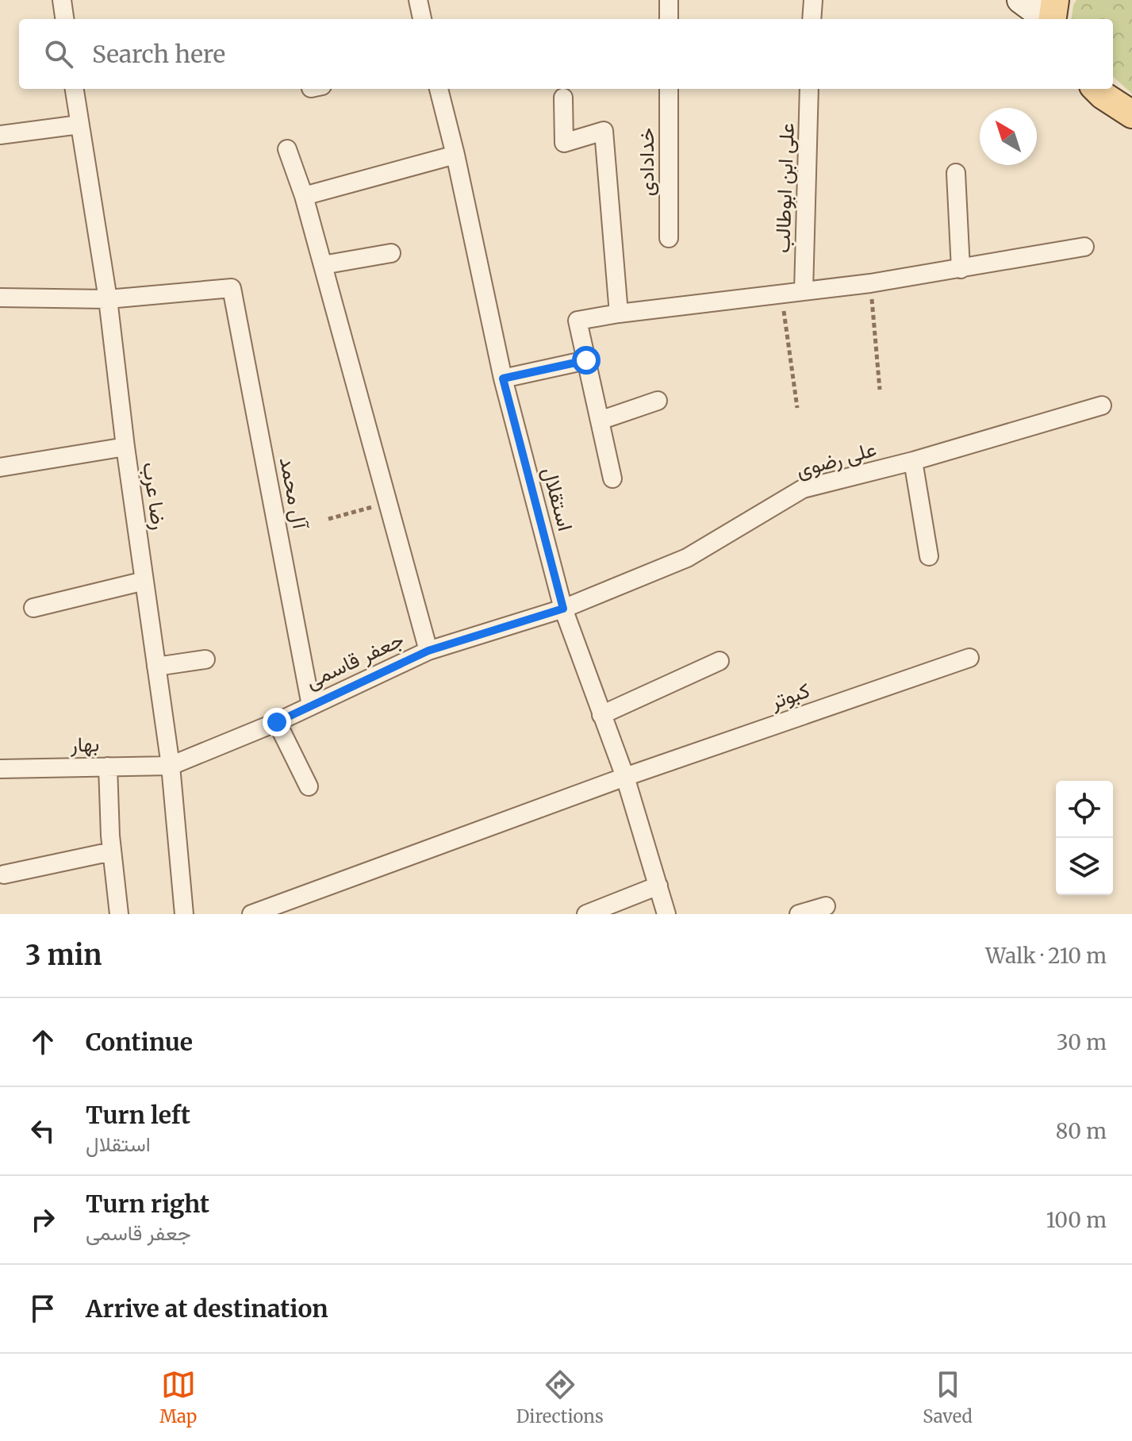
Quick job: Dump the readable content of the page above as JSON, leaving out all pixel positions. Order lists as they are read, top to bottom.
{
  "streets": {
    "street": [
      "خدادادی",
      "علی ابن ابوطالب",
      "علی رضوی",
      "آل محمد",
      "رضا عرب",
      "استقلال",
      "جعفر قاسمی",
      "کبوتر",
      "بهار"
    ]
  },
  "crossings": [
    ["علی رضوی", "استقلال"],
    ["علی رضوی", "جعفر قاسمی"],
    ["آل محمد", "رضا عرب"],
    ["آل محمد", "جعفر قاسمی"],
    ["رضا عرب", "جعفر قاسمی"],
    ["رضا عرب", "بهار"],
    ["استقلال", "جعفر قاسمی"],
    ["استقلال", "کبوتر"],
    ["جعفر قاسمی", "بهار"]
  ],
  "north": "top left",
  "page": {
    "search": "Search here",
    "heading": ["3 min", "Walk · 210 m"],
    "list": [
      ["Continue", "30 m"],
      ["Turn left", "استقلال", "80 m"],
      ["Turn right", "جعفر قاسمی", "100 m"],
      "Arrive at destination"
    ],
    "nav": ["Map", "Directions", "Saved"]
  }
}
